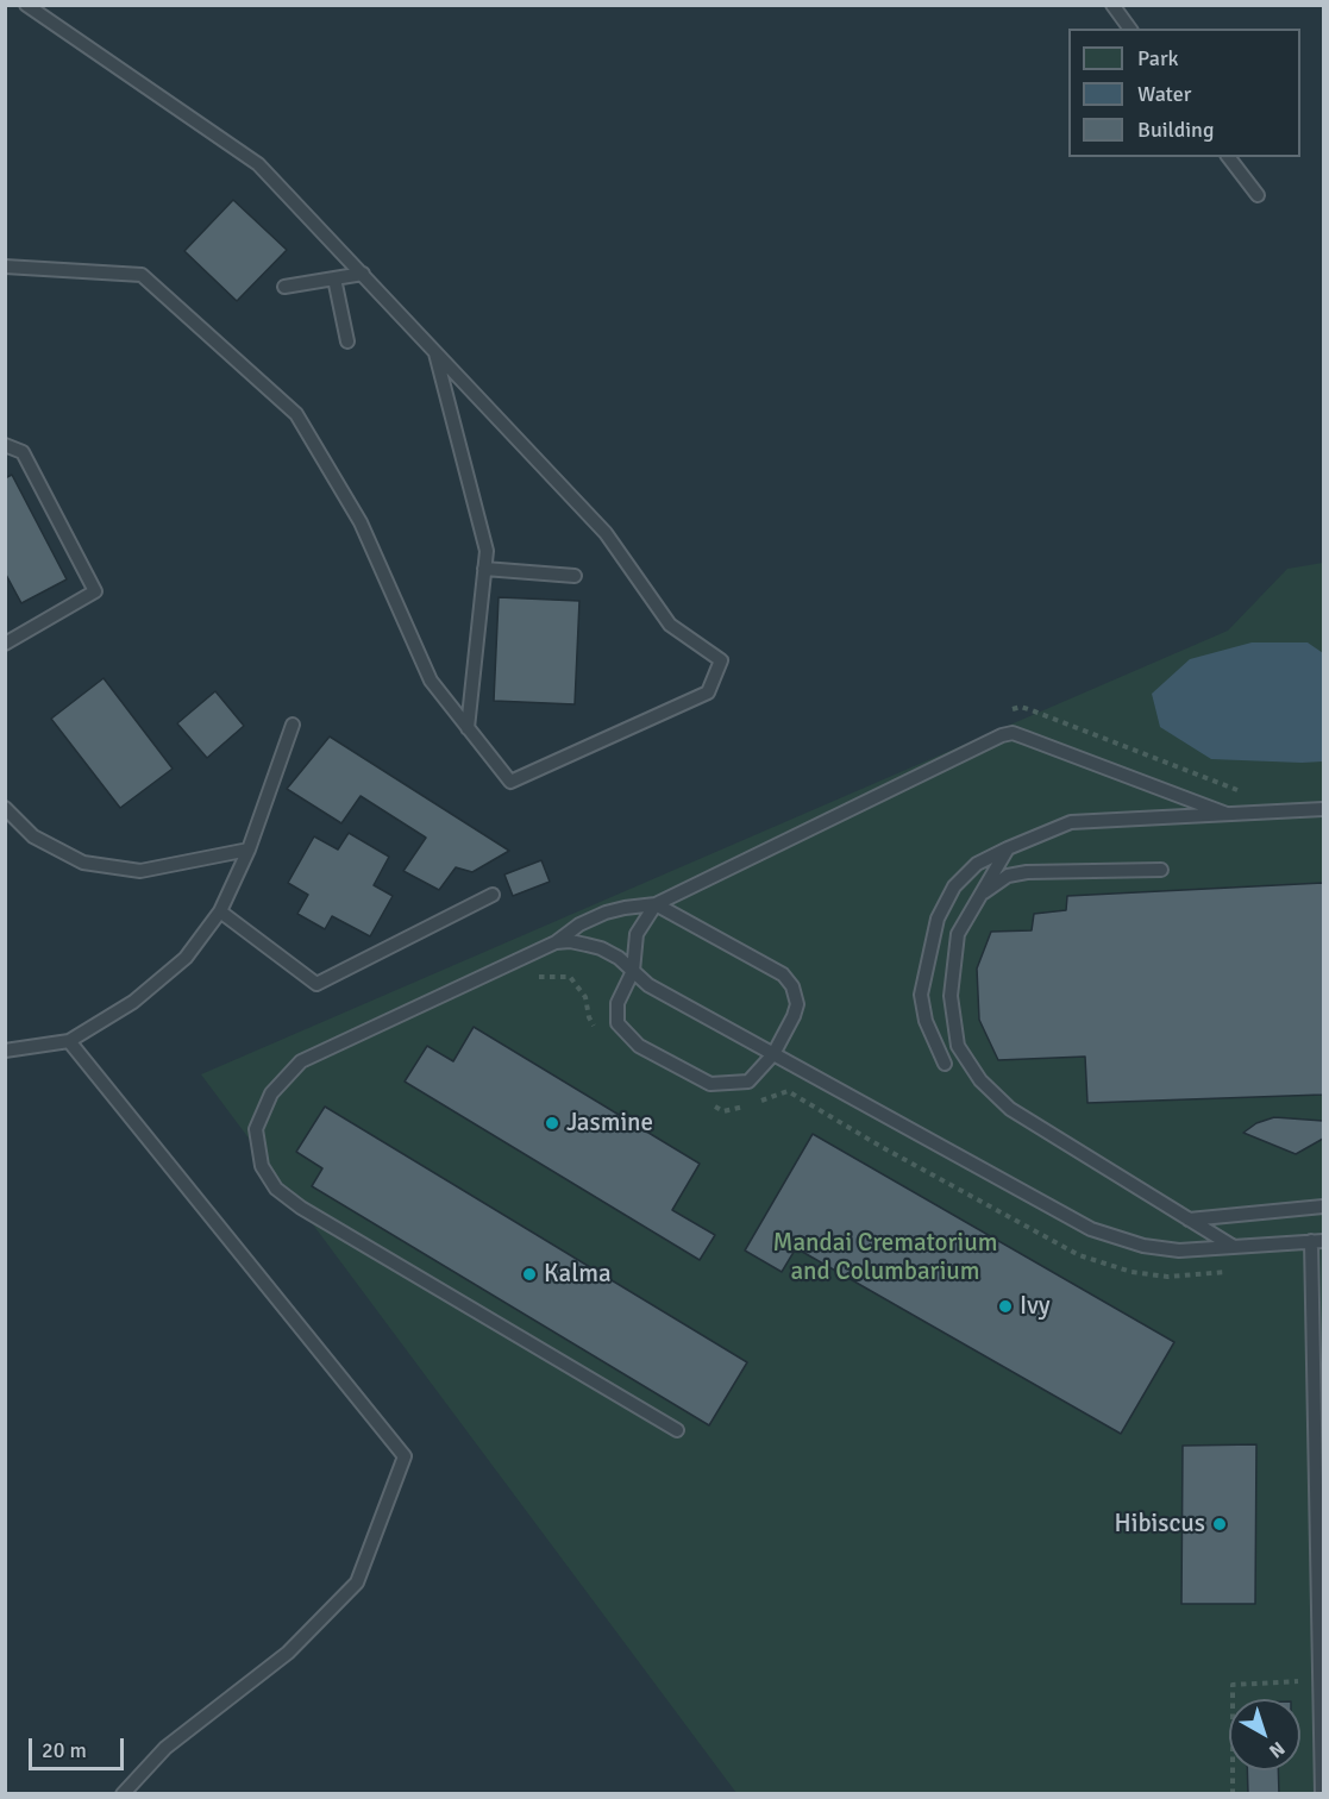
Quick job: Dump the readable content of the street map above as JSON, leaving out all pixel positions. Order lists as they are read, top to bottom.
{
  "parks": ["Mandai Crematorium and Columbarium"],
  "places": [
    "Jasmine",
    "Kalma",
    "Ivy",
    "Hibiscus"
  ],
  "legend": ["Park", "Water", "Building"],
  "scale_bar": "20 m",
  "north": "bottom right"
}
